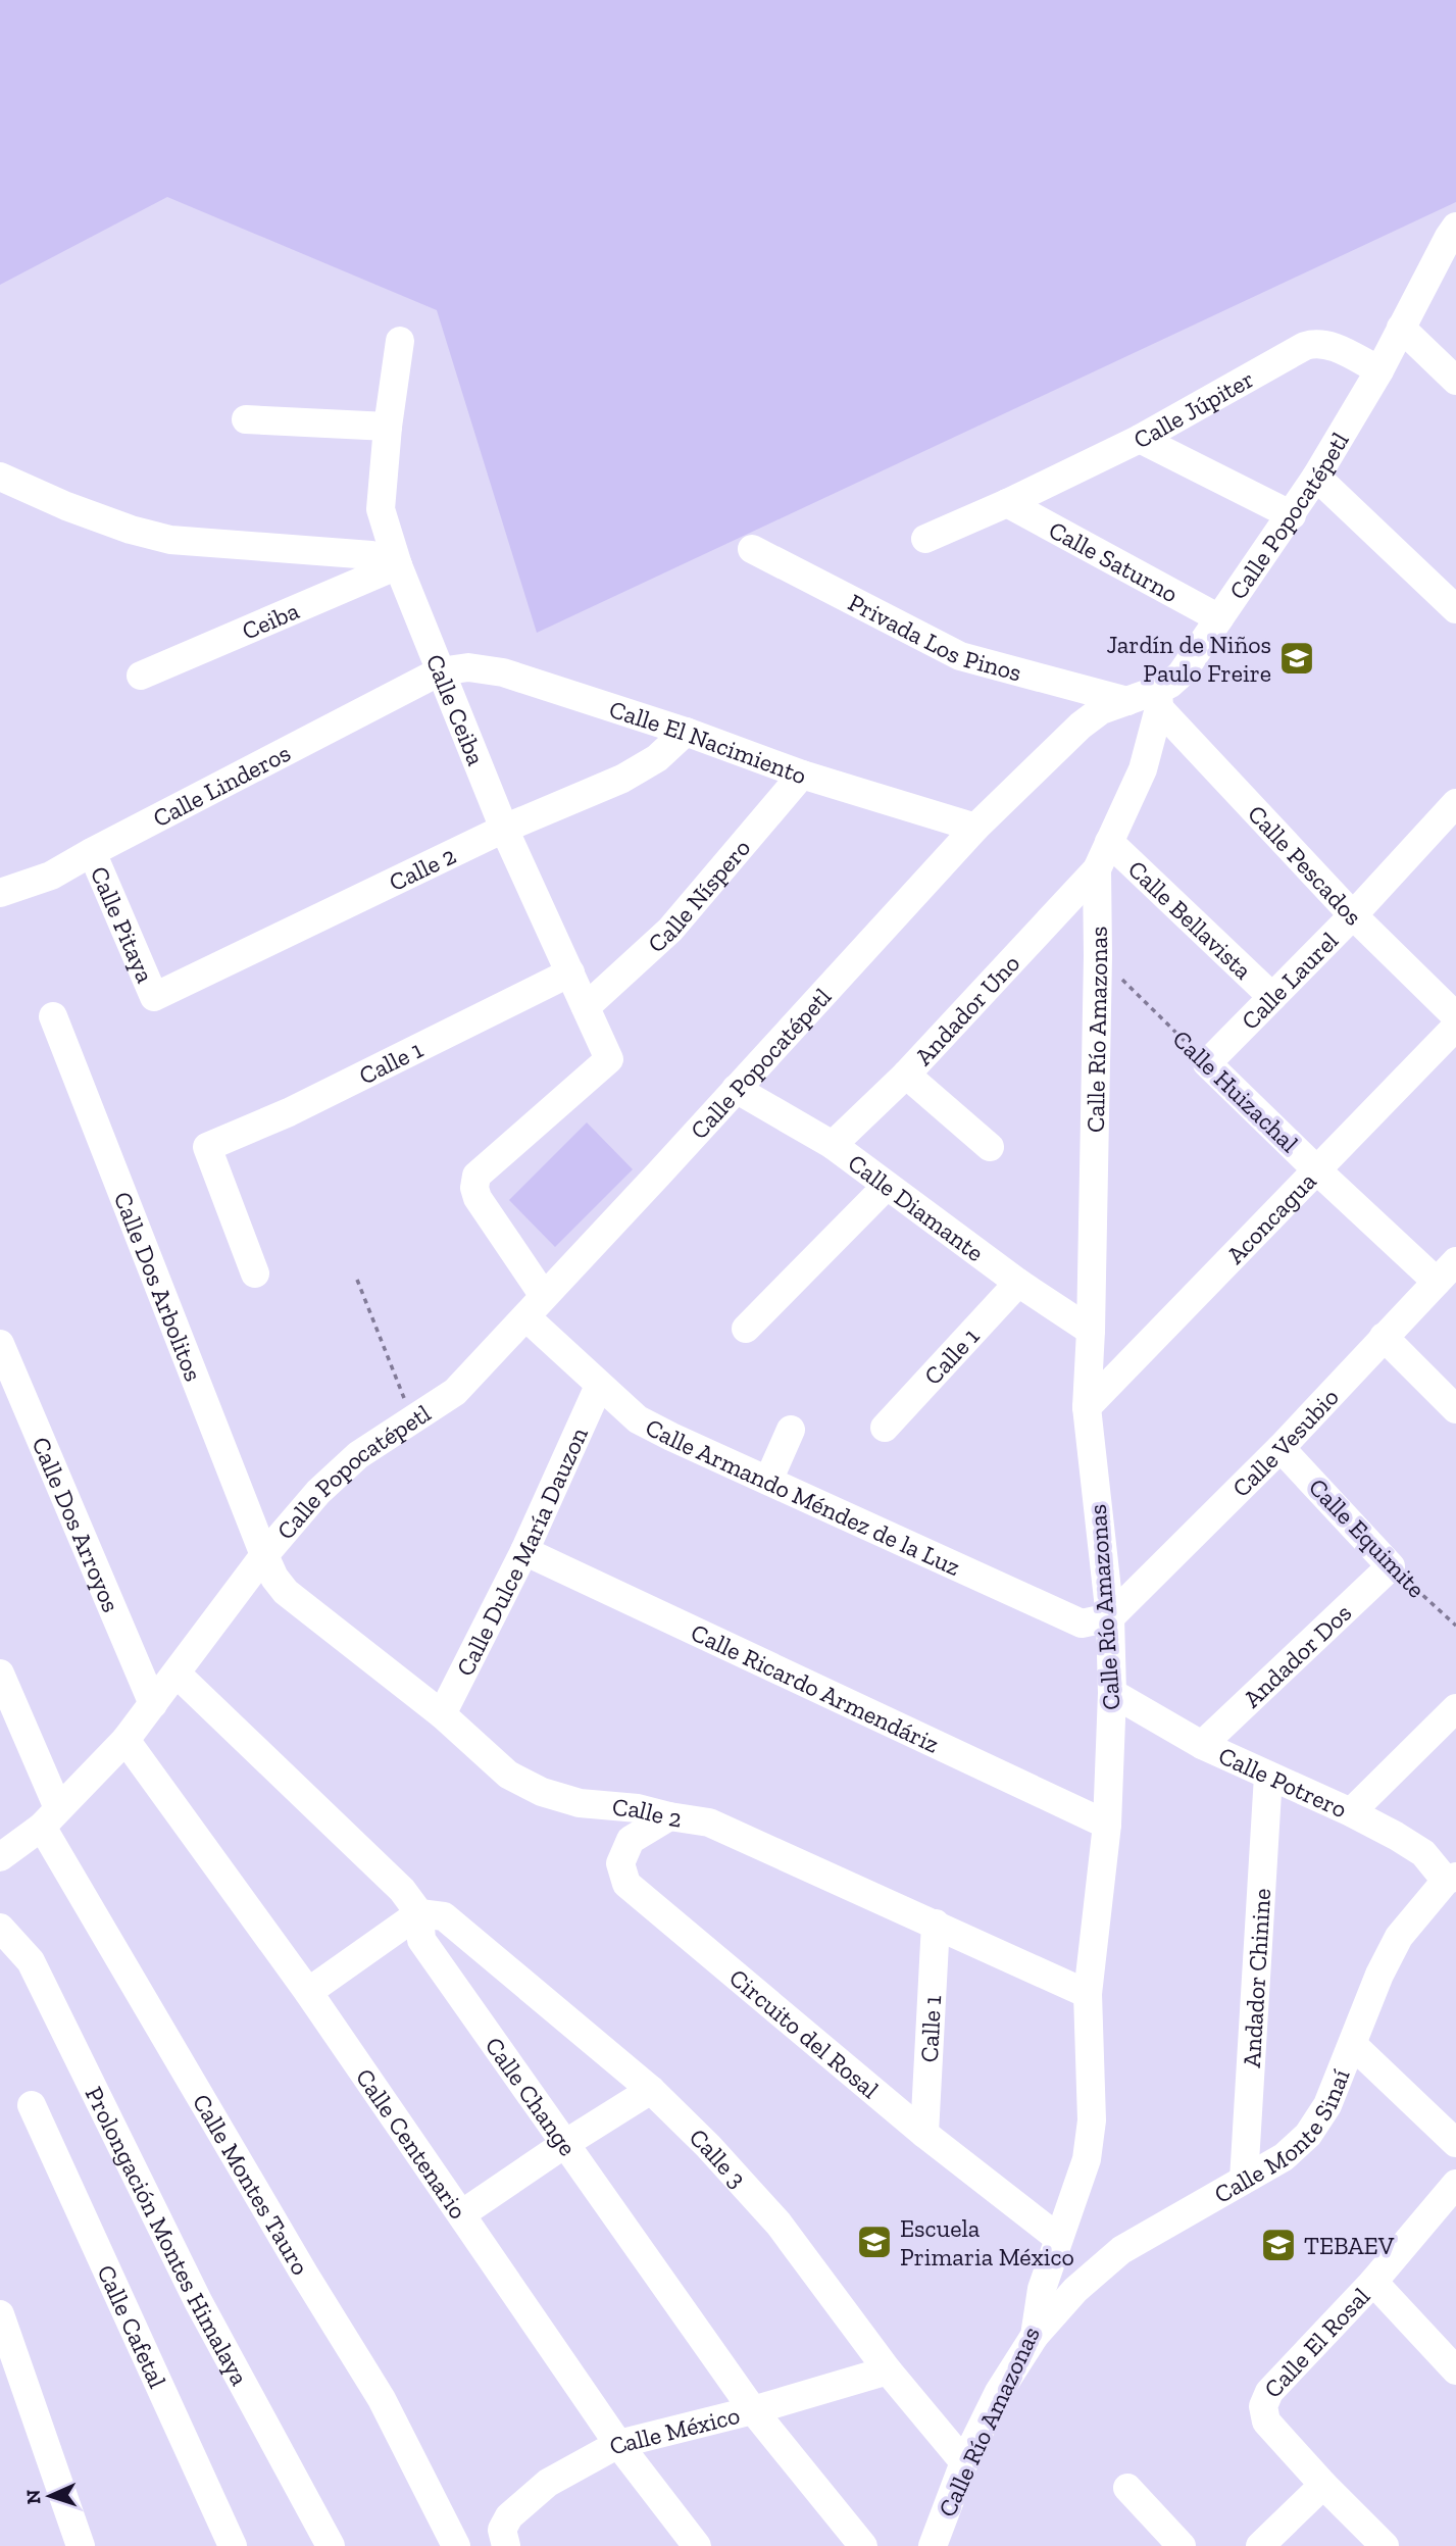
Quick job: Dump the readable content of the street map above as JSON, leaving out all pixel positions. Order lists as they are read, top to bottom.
{
  "streets": {
    "street": [
      "Calle Júpiter",
      "Calle Popocatépetl",
      "Calle Saturno",
      "Ceiba",
      "Privada Los Pinos",
      "Calle Ceiba",
      "Calle El Nacimiento",
      "Calle Linderos",
      "Calle Pescados",
      "Calle 2",
      "Calle Níspero",
      "Calle Bellavista",
      "Calle Pitaya",
      "Calle Laurel",
      "Andador Uno",
      "Calle Río Amazonas",
      "Calle 1",
      "Calle Huizachal",
      "Calle Diamante",
      "Aconcagua",
      "Calle Dos Arbolitos",
      "Calle Vesubio",
      "Calle Armando Méndez de la Luz",
      "Calle Dos Arroyos",
      "Calle Equimite",
      "Calle Dulce María Dauzon",
      "Andador Dos",
      "Calle Ricardo Armendáriz",
      "Calle Potrero",
      "Andador Chinine",
      "Circuito del Rosal",
      "Calle Change",
      "Calle Monte Sinaí",
      "Calle Centenario",
      "Calle 3",
      "Calle Montes Tauro",
      "Prolongación Montes Himalaya",
      "Calle Cafetal",
      "Calle El Rosal",
      "Calle México"
    ]
  },
  "crossings": [
    ["Calle Júpiter", "Calle Popocatépetl"],
    ["Calle Júpiter", "Calle Saturno"],
    ["Calle Popocatépetl", "Calle Saturno"],
    ["Calle Popocatépetl", "Privada Los Pinos"],
    ["Calle Popocatépetl", "Calle Ceiba"],
    ["Calle Popocatépetl", "Calle El Nacimiento"],
    ["Calle Popocatépetl", "Calle Pescados"],
    ["Calle Popocatépetl", "Calle 2"],
    ["Calle Popocatépetl", "Calle Río Amazonas"],
    ["Calle Popocatépetl", "Calle Diamante"],
    ["Calle Popocatépetl", "Calle Dos Arbolitos"],
    ["Calle Popocatépetl", "Calle Armando Méndez de la Luz"],
    ["Calle Popocatépetl", "Calle Dos Arroyos"],
    ["Calle Popocatépetl", "Calle Change"],
    ["Calle Popocatépetl", "Calle Centenario"],
    ["Calle Popocatépetl", "Calle Montes Tauro"],
    ["Ceiba", "Calle Ceiba"],
    ["Calle Ceiba", "Calle El Nacimiento"],
    ["Calle Ceiba", "Calle Linderos"],
    ["Calle Ceiba", "Calle 2"],
    ["Calle Ceiba", "Calle Níspero"],
    ["Calle Ceiba", "Calle 1"],
    ["Calle Ceiba", "Calle Armando Méndez de la Luz"],
    ["Calle El Nacimiento", "Calle Linderos"],
    ["Calle El Nacimiento", "Calle 2"],
    ["Calle El Nacimiento", "Calle Níspero"],
    ["Calle Linderos", "Calle Pitaya"],
    ["Calle Pescados", "Calle Laurel"],
    ["Calle Pescados", "Calle Río Amazonas"],
    ["Calle 2", "Calle Pitaya"],
    ["Calle 2", "Calle Río Amazonas"],
    ["Calle 2", "Calle 1"],
    ["Calle 2", "Calle Dos Arbolitos"],
    ["Calle 2", "Calle Dulce María Dauzon"],
    ["Calle 2", "Circuito del Rosal"],
    ["Calle Bellavista", "Calle Laurel"],
    ["Calle Bellavista", "Calle Río Amazonas"],
    ["Calle Laurel", "Calle Huizachal"],
    ["Andador Uno", "Calle Río Amazonas"],
    ["Andador Uno", "Calle Diamante"],
    ["Calle Río Amazonas", "Calle Huizachal"],
    ["Calle Río Amazonas", "Calle Diamante"],
    ["Calle Río Amazonas", "Aconcagua"],
    ["Calle Río Amazonas", "Calle Vesubio"],
    ["Calle Río Amazonas", "Calle Armando Méndez de la Luz"],
    ["Calle Río Amazonas", "Calle Ricardo Armendáriz"],
    ["Calle Río Amazonas", "Calle Potrero"],
    ["Calle Río Amazonas", "Circuito del Rosal"],
    ["Calle Río Amazonas", "Calle Monte Sinaí"],
    ["Calle Río Amazonas", "Calle 3"],
    ["Calle 1", "Calle Diamante"],
    ["Calle 1", "Circuito del Rosal"],
    ["Calle Huizachal", "Aconcagua"],
    ["Calle Huizachal", "Calle Vesubio"],
    ["Calle Vesubio", "Calle Armando Méndez de la Luz"],
    ["Calle Vesubio", "Calle Equimite"],
    ["Calle Armando Méndez de la Luz", "Calle Dulce María Dauzon"],
    ["Calle Equimite", "Andador Dos"],
    ["Calle Dulce María Dauzon", "Calle Ricardo Armendáriz"],
    ["Andador Dos", "Calle Potrero"],
    ["Calle Potrero", "Andador Chinine"],
    ["Calle Potrero", "Calle Monte Sinaí"],
    ["Andador Chinine", "Calle Monte Sinaí"],
    ["Calle Change", "Calle 3"],
    ["Calle Change", "Calle México"],
    ["Calle Centenario", "Calle México"],
    ["Calle 3", "Calle México"]
  ],
  "places": {
    "school or university": ["Jardín de Niños Paulo Freire", "Escuela Primaria México", "TEBAEV"]
  },
  "north": "left"
}
